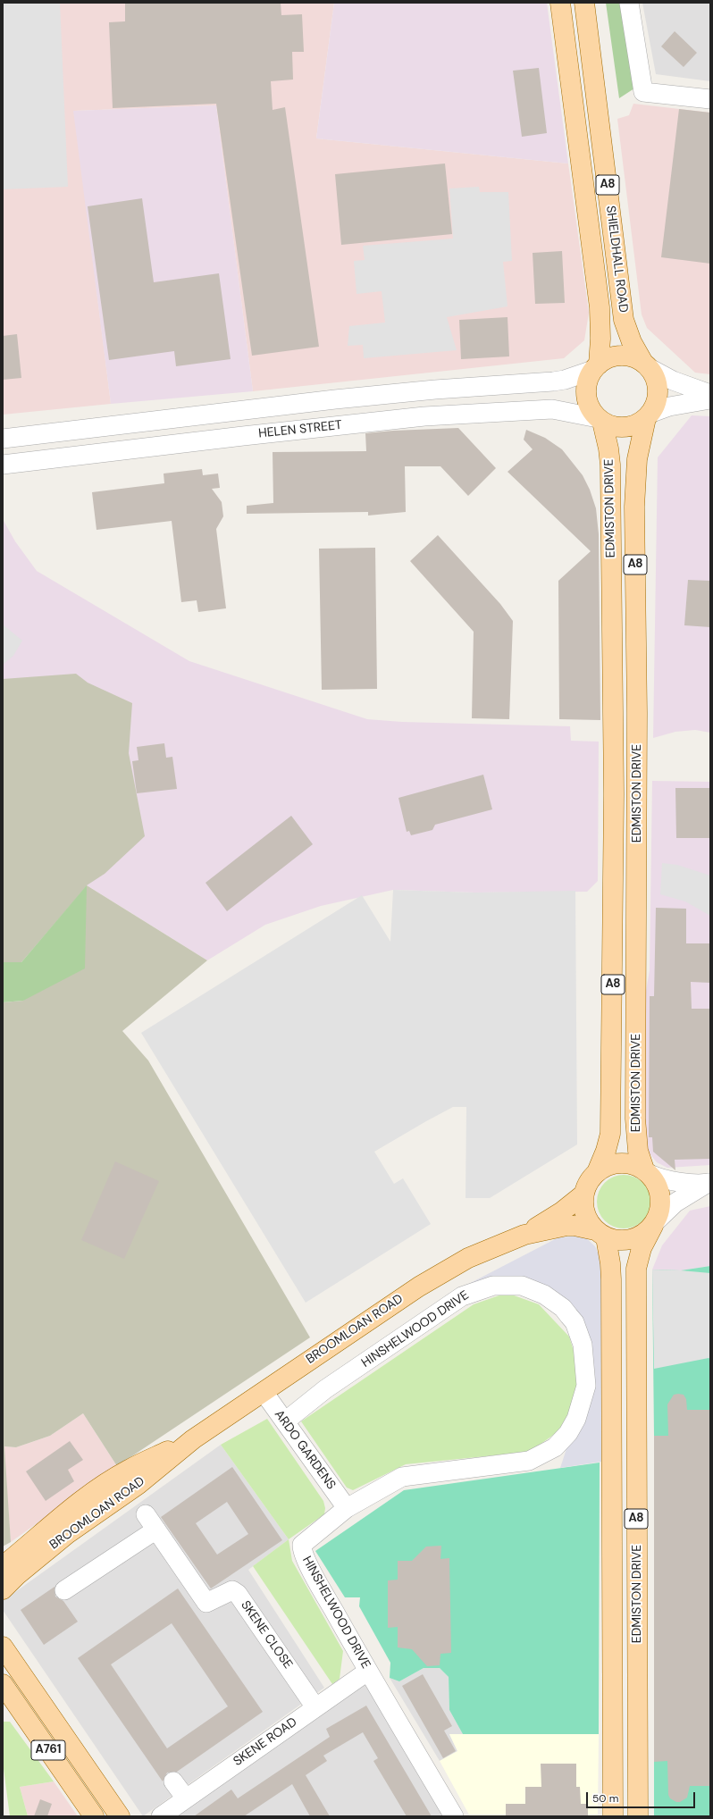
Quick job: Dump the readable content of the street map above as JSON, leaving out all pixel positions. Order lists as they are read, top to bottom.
{
  "streets": {
    "main road": [
      "A8",
      "SHIELDHALL ROAD",
      "EDMISTON DRIVE",
      "BROOMLOAN ROAD",
      "A761"
    ],
    "street": [
      "HELEN STREET",
      "HINSHELWOOD DRIVE",
      "ARDO GARDENS",
      "SKENE CLOSE",
      "SKENE ROAD"
    ]
  },
  "crossings": [
    ["SHIELDHALL ROAD", "HELEN STREET"],
    ["SHIELDHALL ROAD", "EDMISTON DRIVE"],
    ["HELEN STREET", "EDMISTON DRIVE"],
    ["EDMISTON DRIVE", "BROOMLOAN ROAD"],
    ["BROOMLOAN ROAD", "ARDO GARDENS"],
    ["HINSHELWOOD DRIVE", "ARDO GARDENS"],
    ["HINSHELWOOD DRIVE", "SKENE ROAD"],
    ["SKENE CLOSE", "SKENE ROAD"]
  ],
  "scale_bar": "50 m"
}
